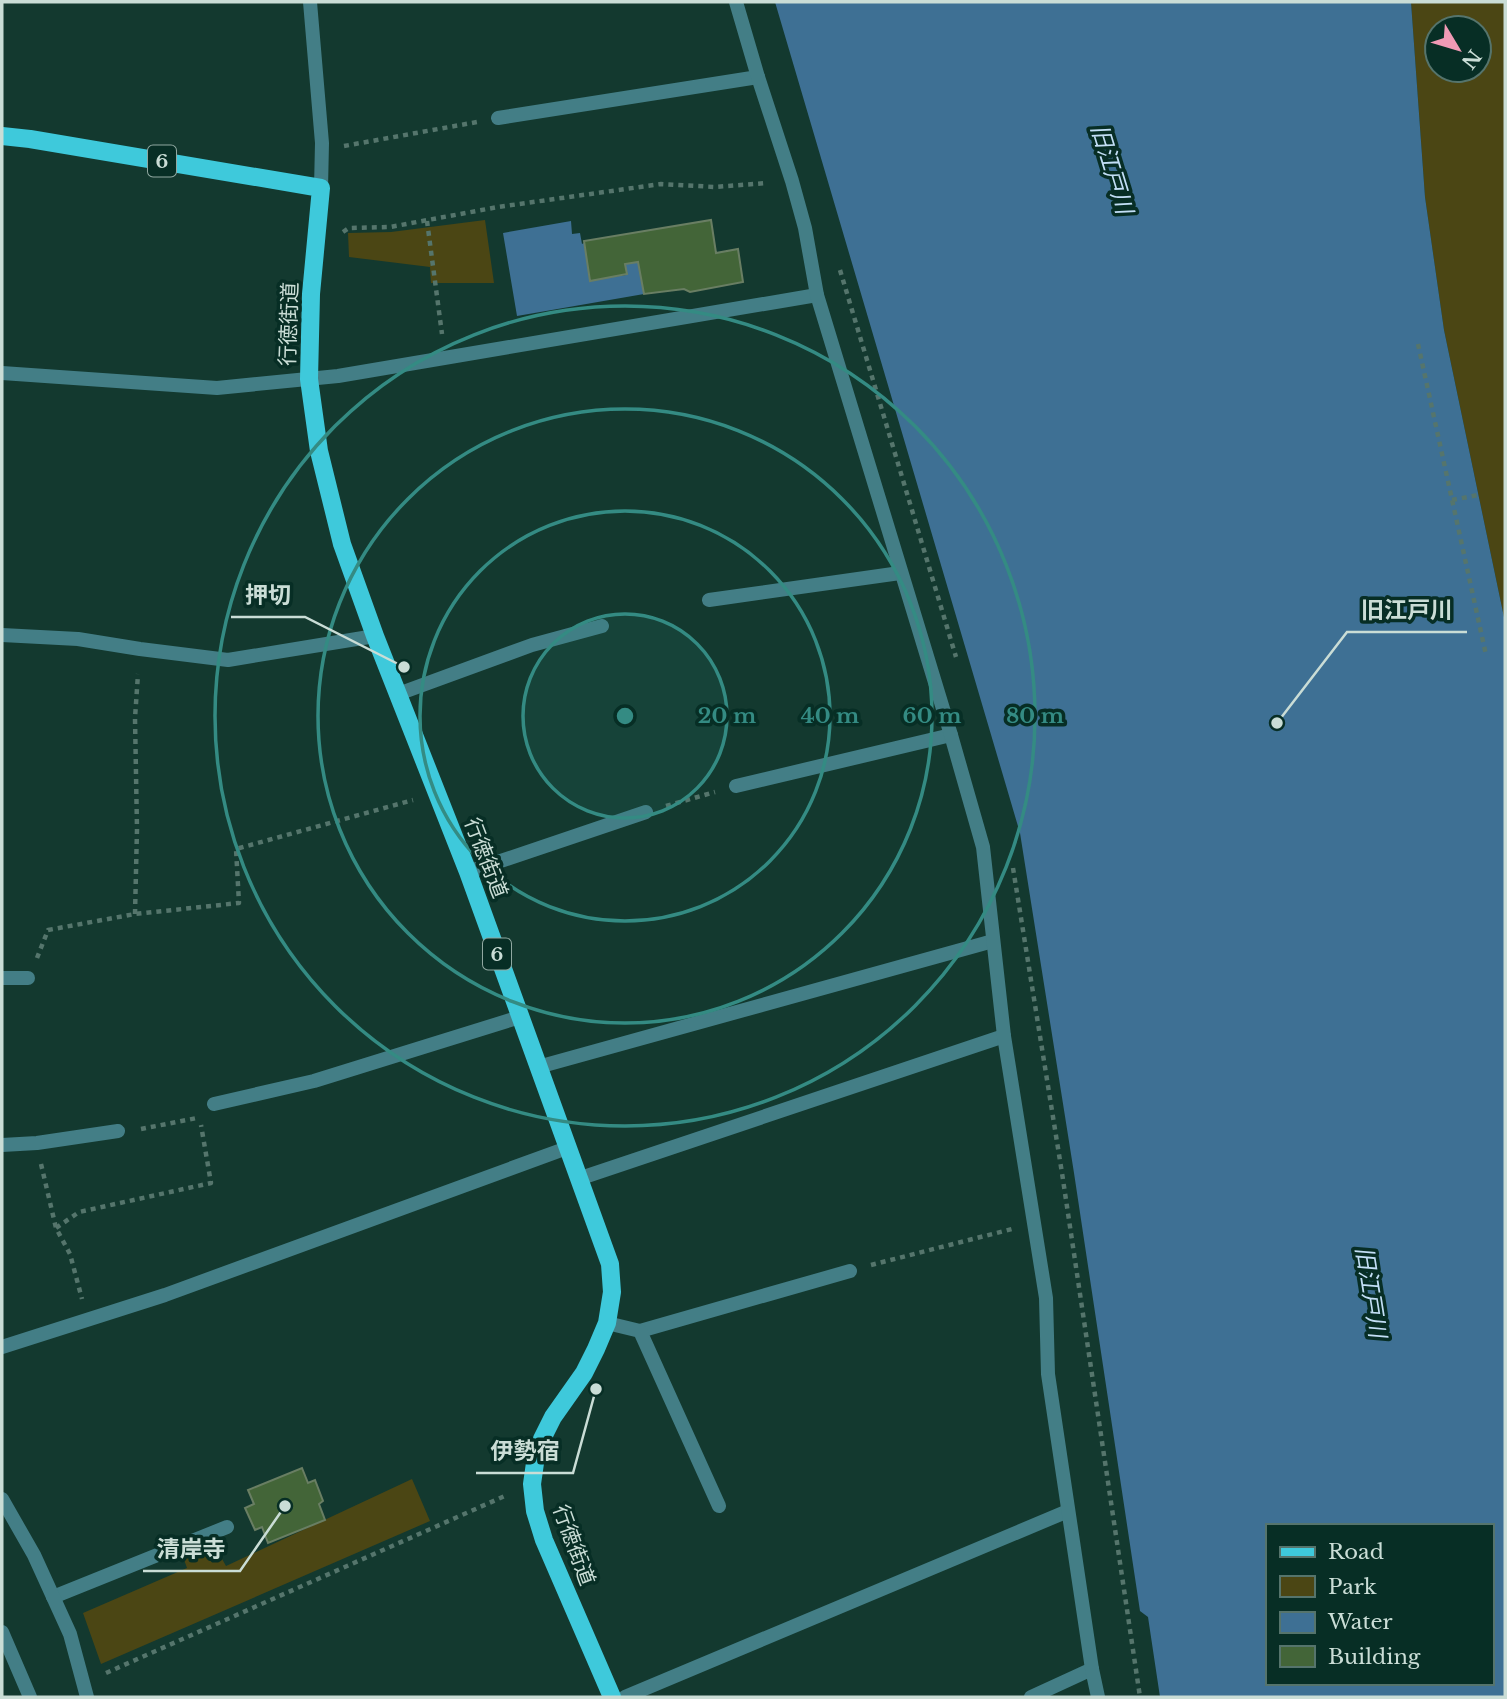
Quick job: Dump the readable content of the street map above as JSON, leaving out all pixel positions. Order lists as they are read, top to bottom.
{
  "streets": {
    "main road": ["6", "行徳街道"]
  },
  "crossings": [
    ["6", "行徳街道"]
  ],
  "water": ["旧江戸川"],
  "places": [
    "押切",
    "旧江戸川",
    "伊勢宿",
    "清岸寺"
  ],
  "legend": [
    "Road",
    "Park",
    "Water",
    "Building"
  ],
  "north": "bottom right",
  "rings": [
    "20 m",
    "40 m",
    "60 m",
    "80 m"
  ]
}
